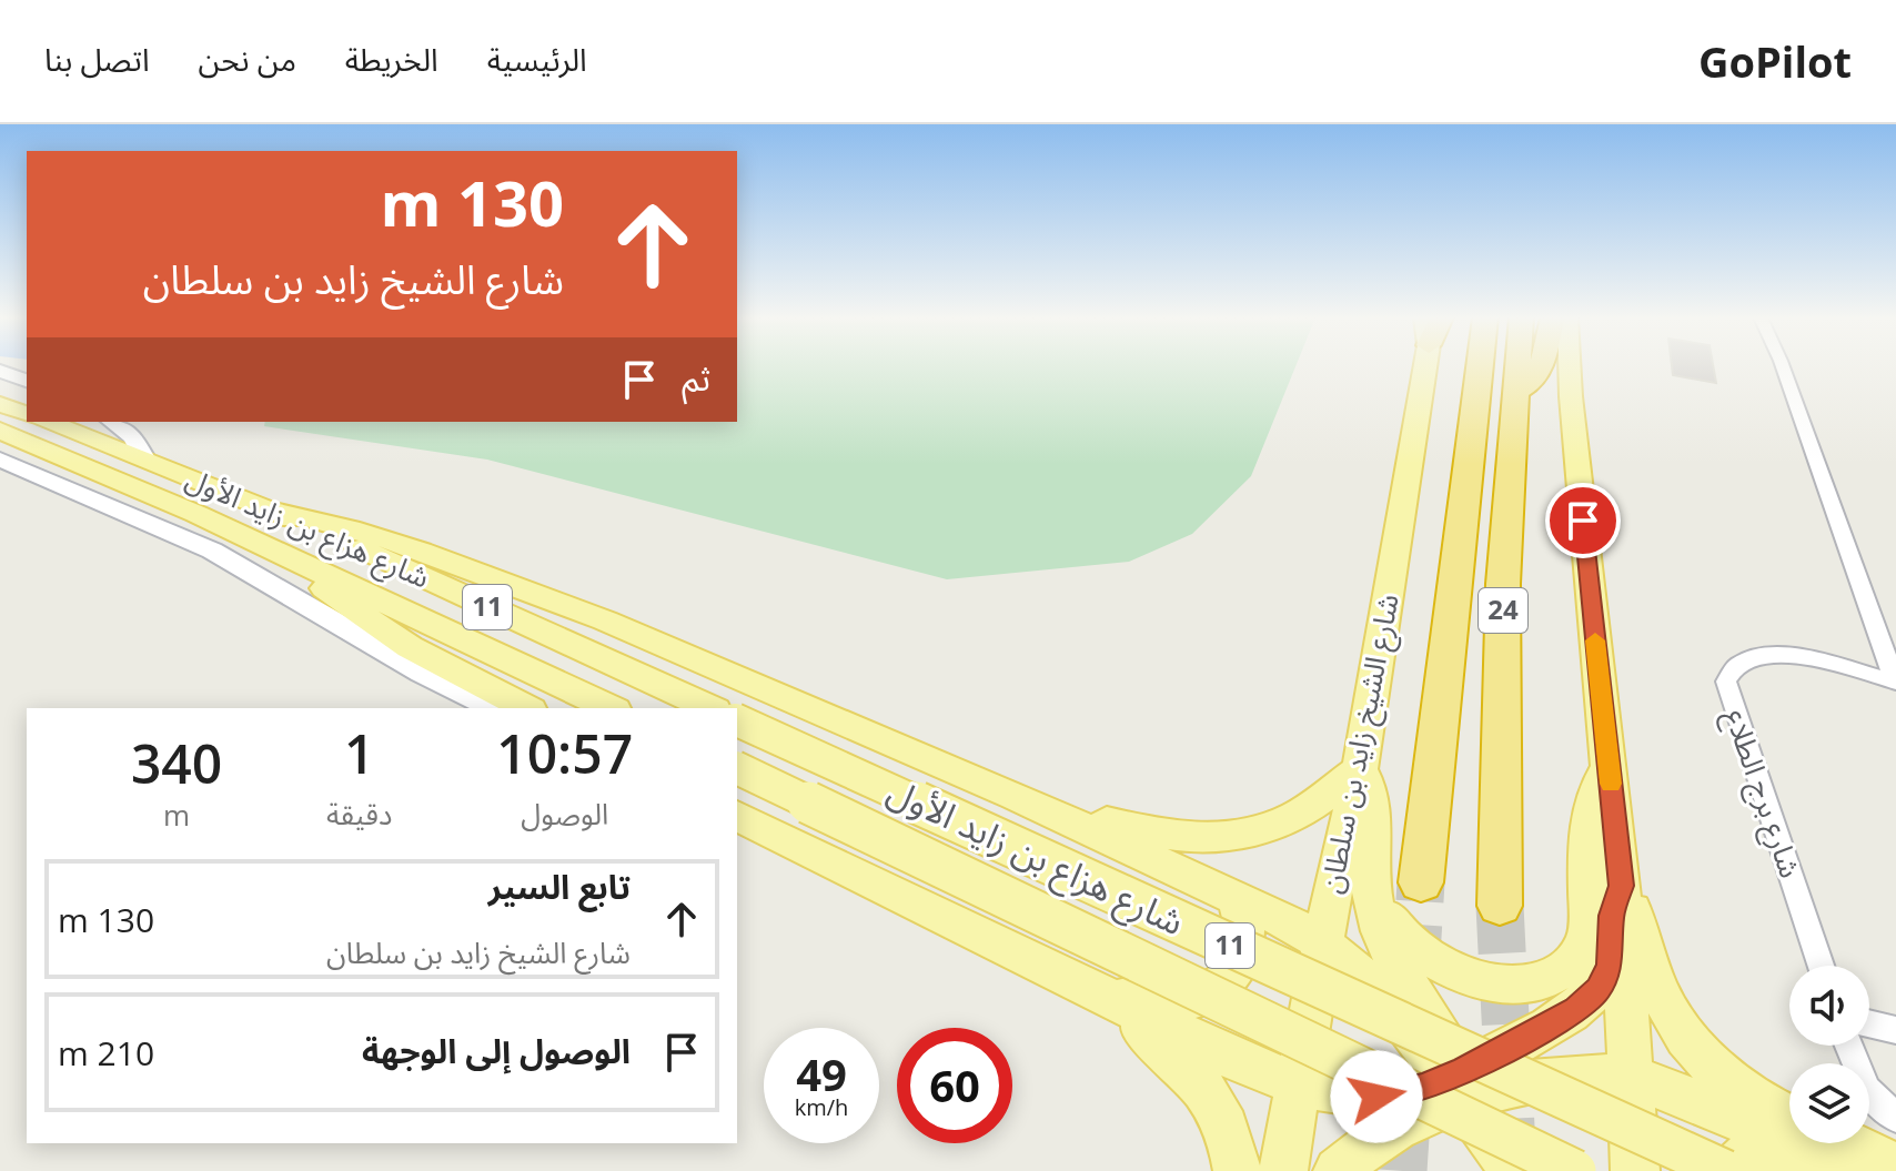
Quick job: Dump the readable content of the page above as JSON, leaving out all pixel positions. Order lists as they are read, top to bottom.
{
  "streets": {
    "highway": ["24"],
    "main road": ["شارع هزاع بن زايد الأول", "11", "شارع الشيخ زايد بن سلطان"],
    "street": ["شارع برج الطلاع"]
  },
  "page": {
    "header": "GoPilot",
    "nav": [
      "الرئيسية",
      "الخريطة",
      "من نحن",
      "اتصل بنا"
    ],
    "turn": ["130 m", "شارع الشيخ زايد بن سلطان"],
    "then": "ثم",
    "eta": [
      "10:57",
      "الوصول",
      "1",
      "دقيقة",
      "340",
      "m"
    ],
    "list": [
      {
        "name": "تابع السير",
        "note": "شارع الشيخ زايد بن سلطان",
        "value": "130 m"
      },
      {
        "name": "الوصول إلى الوجهة",
        "value": "210 m"
      }
    ],
    "speed": "49 km/h",
    "limit": "60"
  }
}
